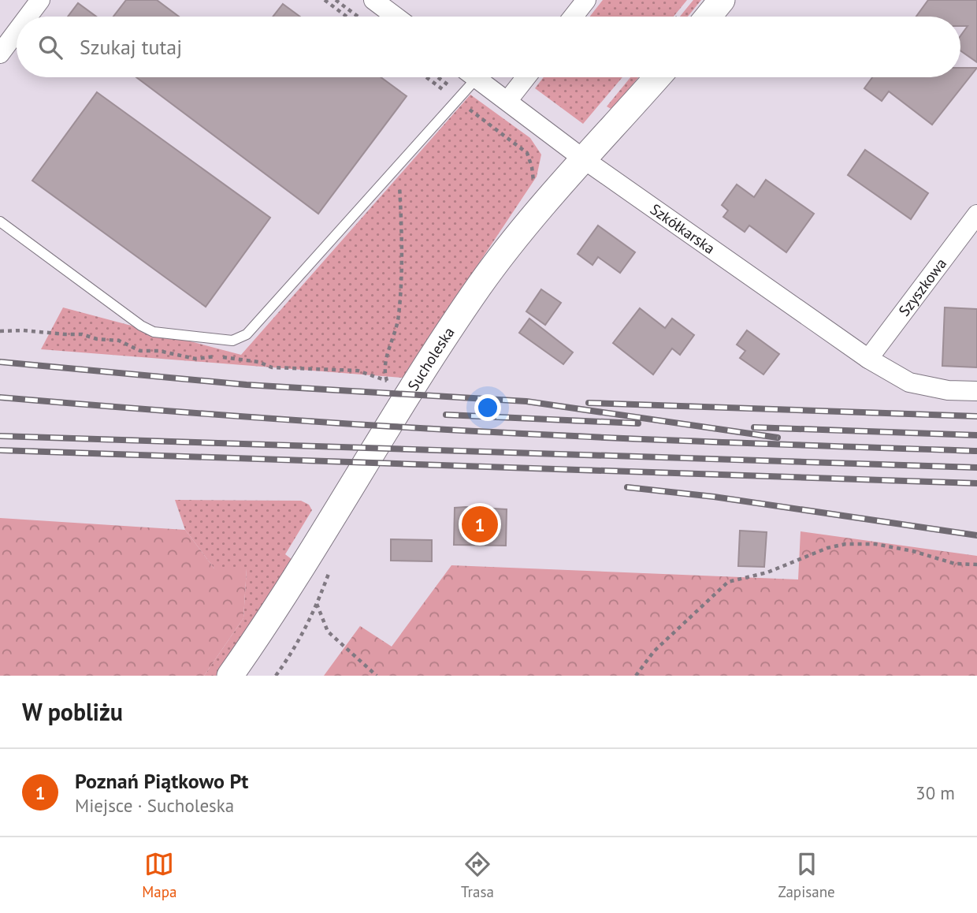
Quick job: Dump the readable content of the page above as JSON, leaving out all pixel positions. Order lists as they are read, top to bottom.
{
  "streets": {
    "street": ["Szkółkarska", "Szyszkowa", "Sucholeska"]
  },
  "crossings": [
    ["Szkółkarska", "Szyszkowa"],
    ["Szkółkarska", "Sucholeska"]
  ],
  "page": {
    "search": "Szukaj tutaj",
    "pins": "1",
    "heading": "W pobliżu",
    "list": [
      {
        "mark": "1",
        "name": "Poznań Piątkowo Pt",
        "note": "Miejsce · Sucholeska",
        "value": "30 m"
      }
    ],
    "nav": ["Mapa", "Trasa", "Zapisane"]
  }
}
